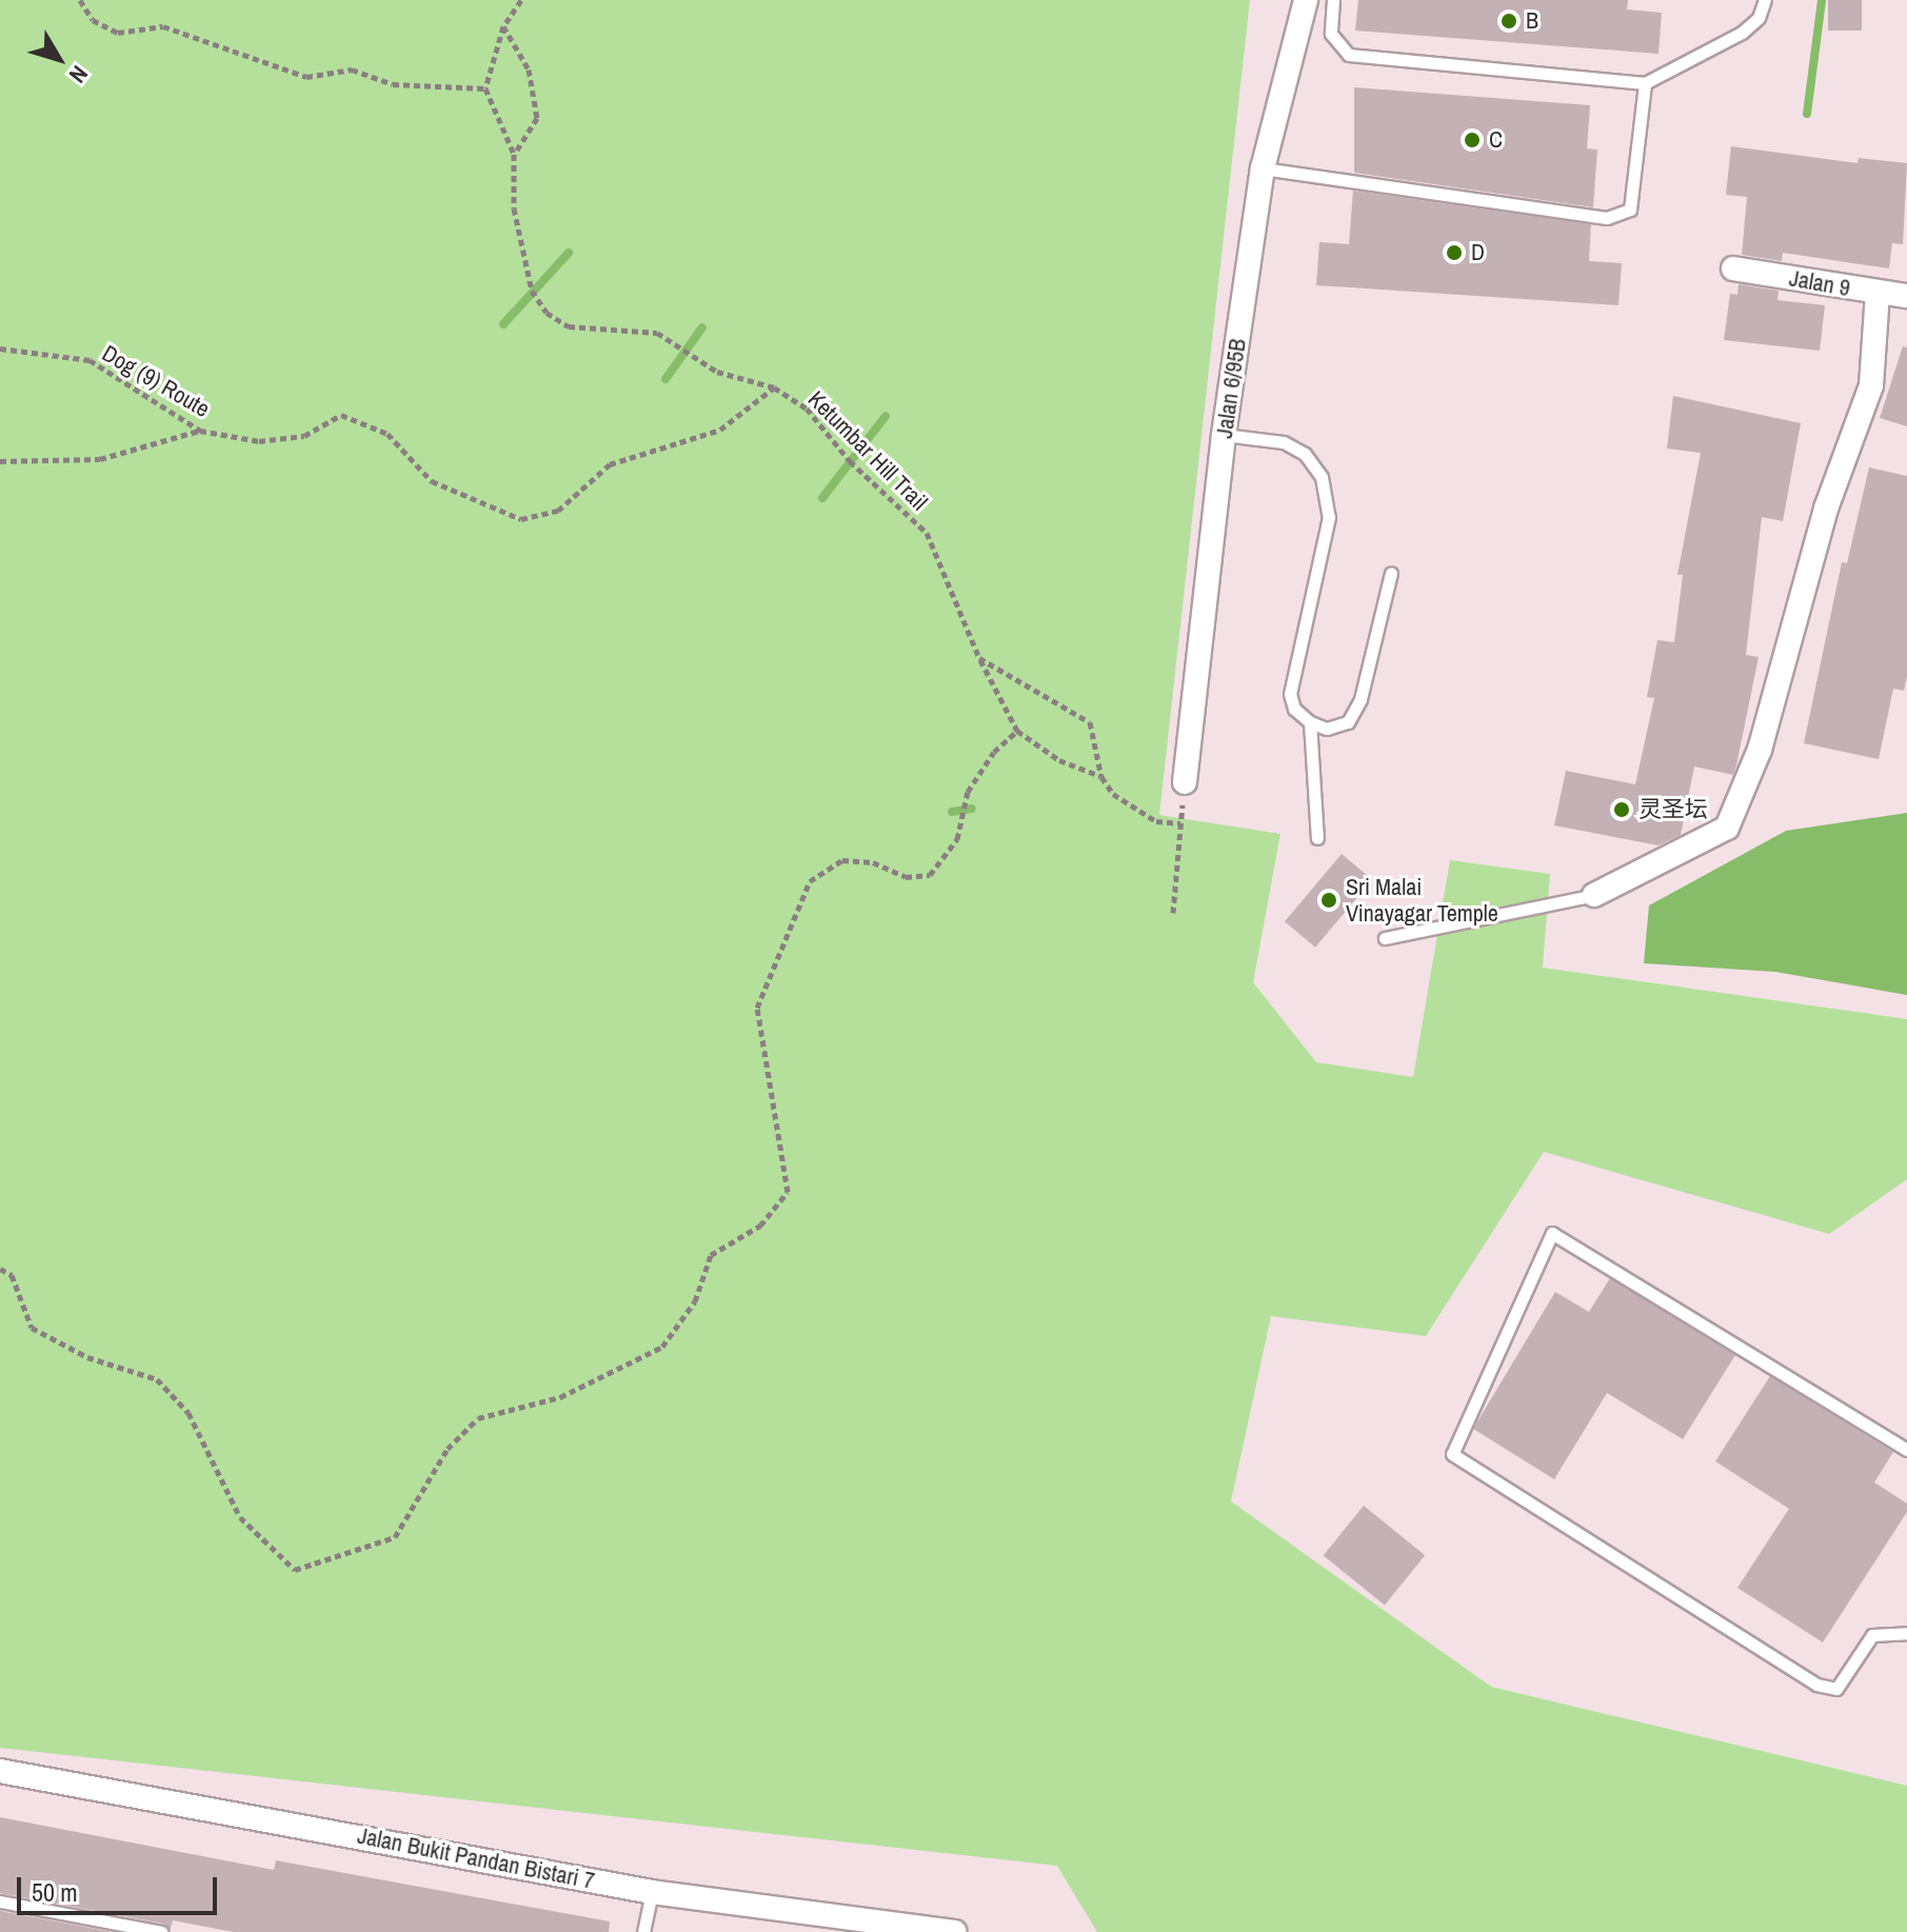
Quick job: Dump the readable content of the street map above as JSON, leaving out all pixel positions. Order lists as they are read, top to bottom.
{
  "streets": {
    "street": ["Jalan 9", "Jalan 6/95B", "Jalan Bukit Pandan Bistari 7"],
    "path": ["Dog (9) Route", "Ketumbar Hill Trail"]
  },
  "crossings": [
    ["Dog (9) Route", "Ketumbar Hill Trail"]
  ],
  "places": [
    "B",
    "C",
    "D",
    "灵圣坛",
    "Sri Malai Vinayagar Temple"
  ],
  "scale_bar": "50 m",
  "north": "bottom right"
}
